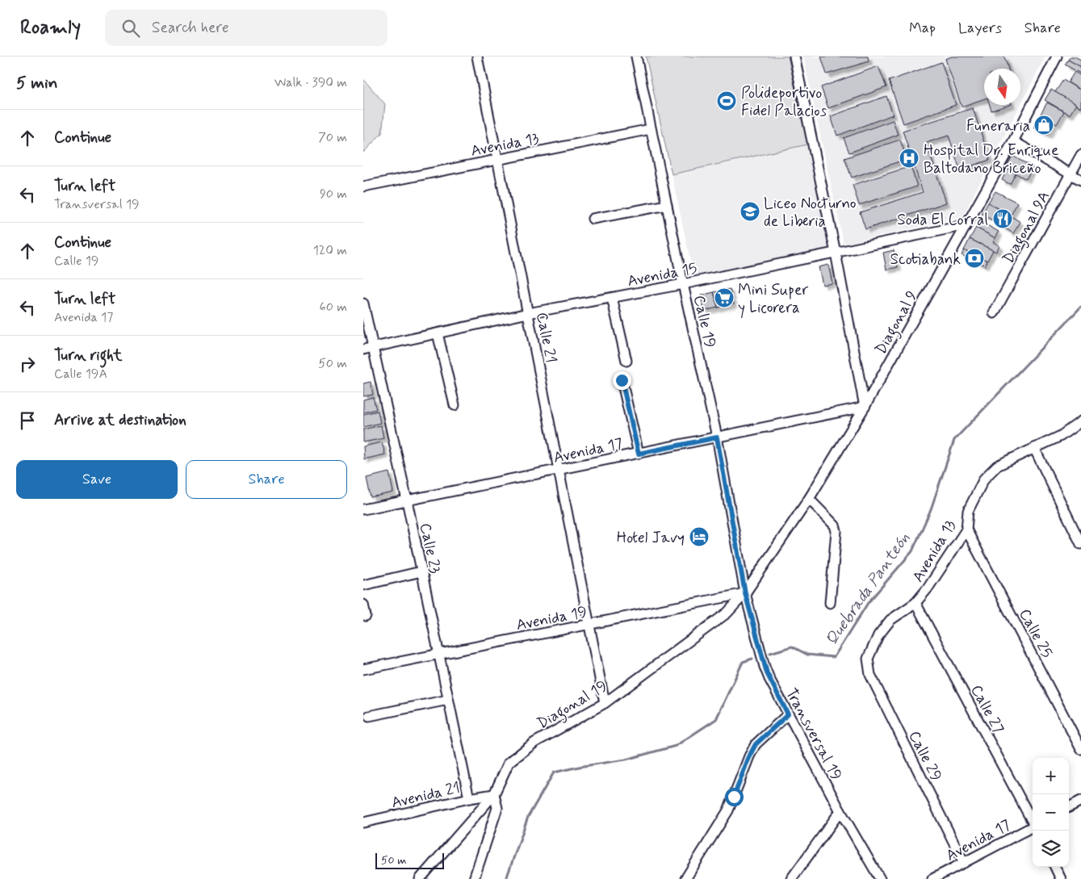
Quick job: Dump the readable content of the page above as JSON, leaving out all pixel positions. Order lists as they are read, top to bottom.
{
  "streets": {
    "street": [
      "Avenida 13",
      "Diagonal 9A",
      "Avenida 15",
      "Calle 19",
      "Diagonal 9",
      "Calle 21",
      "Avenida 17",
      "Calle 23",
      "Avenida 19",
      "Calle 25",
      "Diagonal 19",
      "Calle 27",
      "Transversal 19",
      "Calle 29",
      "Avenida 21"
    ]
  },
  "crossings": [
    ["Avenida 13", "Calle 19"],
    ["Avenida 13", "Calle 21"],
    ["Avenida 13", "Calle 25"],
    ["Avenida 13", "Calle 27"],
    ["Avenida 13", "Calle 29"],
    ["Avenida 15", "Calle 19"],
    ["Avenida 15", "Diagonal 9"],
    ["Avenida 15", "Calle 21"],
    ["Avenida 15", "Calle 23"],
    ["Calle 19", "Diagonal 9"],
    ["Calle 19", "Avenida 17"],
    ["Calle 19", "Avenida 19"],
    ["Calle 19", "Diagonal 19"],
    ["Calle 19", "Transversal 19"],
    ["Diagonal 9", "Avenida 17"],
    ["Diagonal 9", "Avenida 19"],
    ["Diagonal 9", "Diagonal 19"],
    ["Diagonal 9", "Transversal 19"],
    ["Calle 21", "Avenida 17"],
    ["Calle 21", "Avenida 19"],
    ["Calle 21", "Diagonal 19"],
    ["Avenida 17", "Calle 23"],
    ["Avenida 17", "Calle 29"],
    ["Calle 23", "Avenida 19"],
    ["Calle 23", "Avenida 21"],
    ["Avenida 19", "Diagonal 19"],
    ["Avenida 19", "Transversal 19"],
    ["Diagonal 19", "Transversal 19"],
    ["Diagonal 19", "Avenida 21"]
  ],
  "water": ["Quebrada Panteón"],
  "places": {
    "sports": ["Polideportivo Fidel Palacios"],
    "shop": ["Funeraria"],
    "hospital": ["Hospital Dr. Enrique Baltodano Briceño"],
    "school or university": ["Liceo Nocturno de Liberia"],
    "restaurant": ["Soda El Corral"],
    "bank": ["Scotiabank"],
    "supermarket": ["Mini Super y Licorera"],
    "hotel": ["Hotel Javy"]
  },
  "scale_bar": "50 m",
  "north": "bottom",
  "page": {
    "header": "Roamly",
    "search": "Search here",
    "nav": ["Map", "Layers", "Share"],
    "heading": ["5 min", "Walk · 390 m"],
    "list": [
      ["Continue", "70 m"],
      ["Turn left", "Transversal 19", "90 m"],
      ["Continue", "Calle 19", "120 m"],
      ["Turn left", "Avenida 17", "60 m"],
      ["Turn right", "Calle 19A", "50 m"],
      "Arrive at destination"
    ],
    "buttons": ["Save", "Share"],
    "map_buttons": ["+", "−"],
    "scale": "50 m"
  }
}
